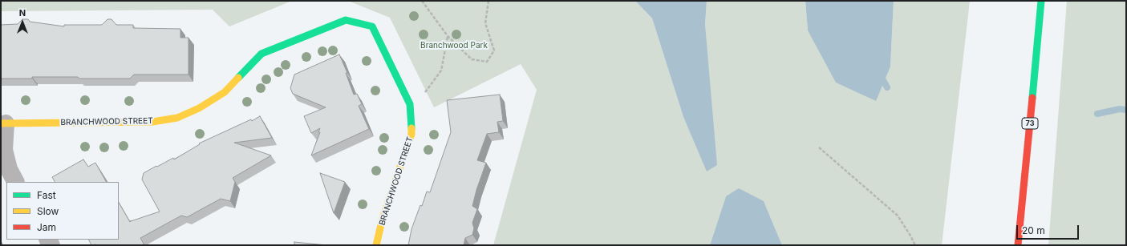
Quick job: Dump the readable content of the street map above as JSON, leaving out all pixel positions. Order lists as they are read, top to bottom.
{
  "streets": {
    "street": ["BRANCHWOOD STREET", "73"]
  },
  "parks": ["Branchwood Park"],
  "legend": ["Fast", "Slow", "Jam"],
  "scale_bar": "20 m",
  "north": "top"
}
